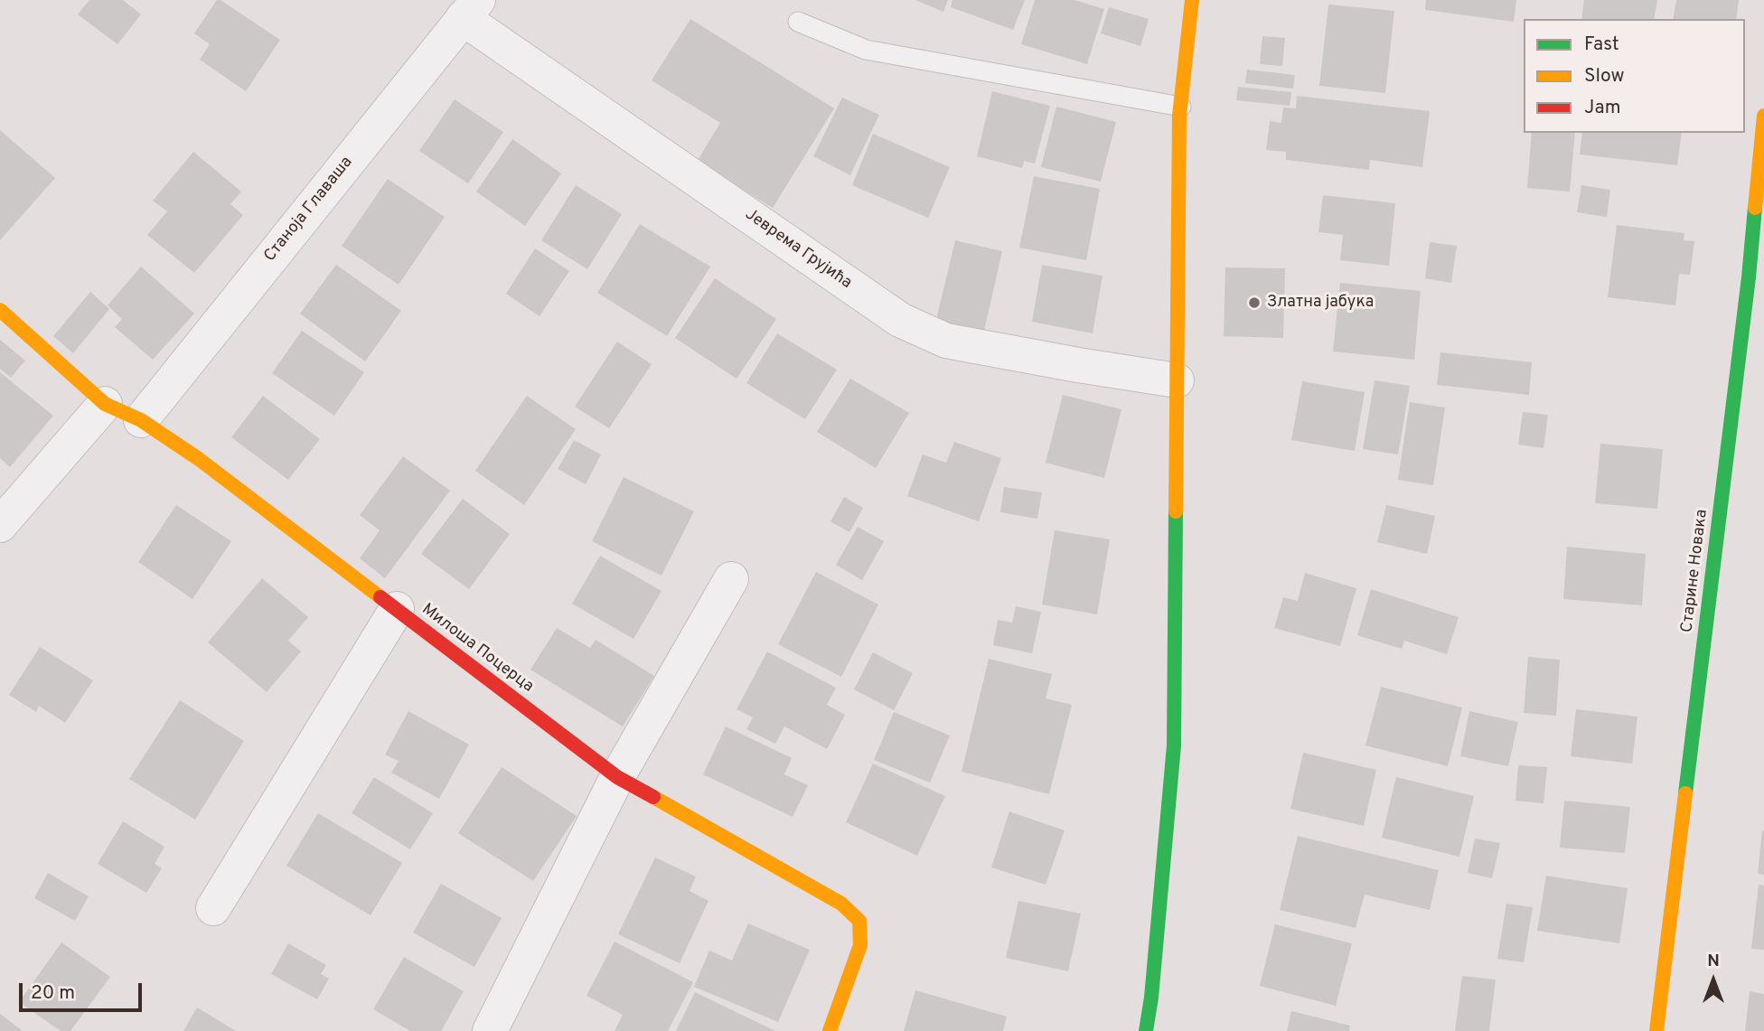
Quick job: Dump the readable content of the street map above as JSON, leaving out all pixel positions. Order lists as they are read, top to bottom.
{
  "streets": {
    "street": [
      "Станоја Главаша",
      "Јеврема Грујића",
      "Старине Новака",
      "Милоша Поцерца"
    ]
  },
  "crossings": [
    ["Станоја Главаша", "Јеврема Грујића"],
    ["Станоја Главаша", "Милоша Поцерца"]
  ],
  "places": ["Златна јабука"],
  "legend": ["Fast", "Slow", "Jam"],
  "scale_bar": "20 m",
  "north": "top"
}
